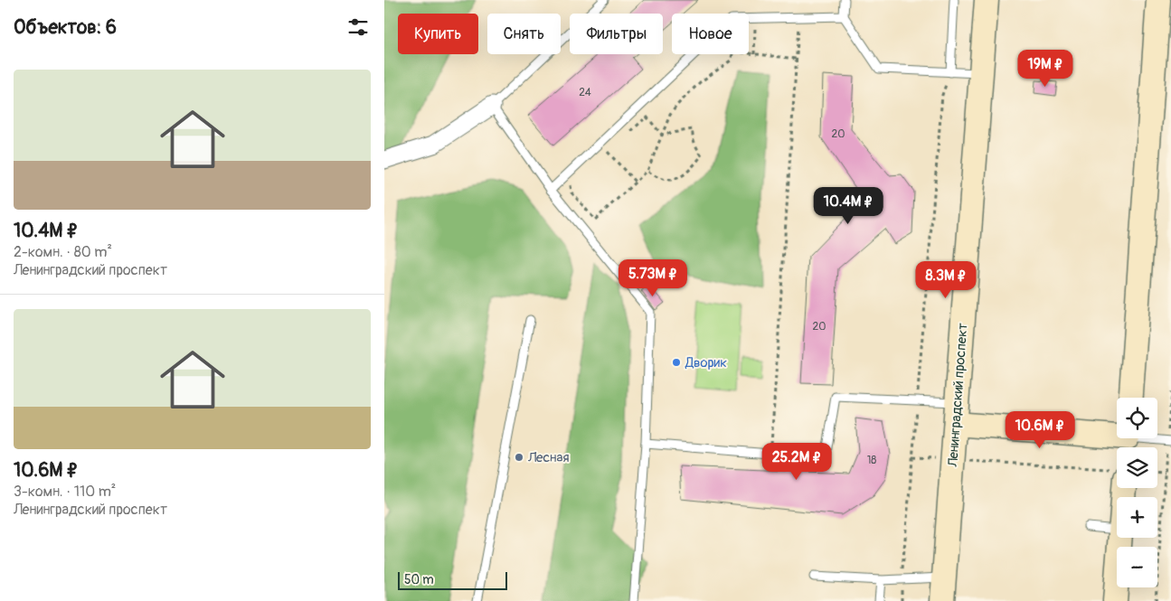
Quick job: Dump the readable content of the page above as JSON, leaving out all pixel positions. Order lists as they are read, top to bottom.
{
  "streets": {
    "main road": ["Ленинградский проспект"]
  },
  "places": ["Дворик", "Лесная"],
  "house_numbers": [
    "24",
    "20",
    "20",
    "18"
  ],
  "scale_bar": "50 m",
  "page": {
    "heading": "Объектов: 6",
    "chip": [
      "Купить",
      "Снять",
      "Фильтры",
      "Новое"
    ],
    "price": [
      "19M ₽",
      "10.4M ₽",
      "5.73M ₽",
      "8.3M ₽",
      "10.6M ₽",
      "25.2M ₽"
    ],
    "list": [
      {
        "name": "10.4M ₽",
        "note": "2-комн. · 80 m² · Ленинградский проспект"
      },
      {
        "name": "10.6M ₽",
        "note": "3-комн. · 110 m² · Ленинградский проспект"
      }
    ],
    "map_buttons": ["+", "−"],
    "scale": "50 m"
  }
}
